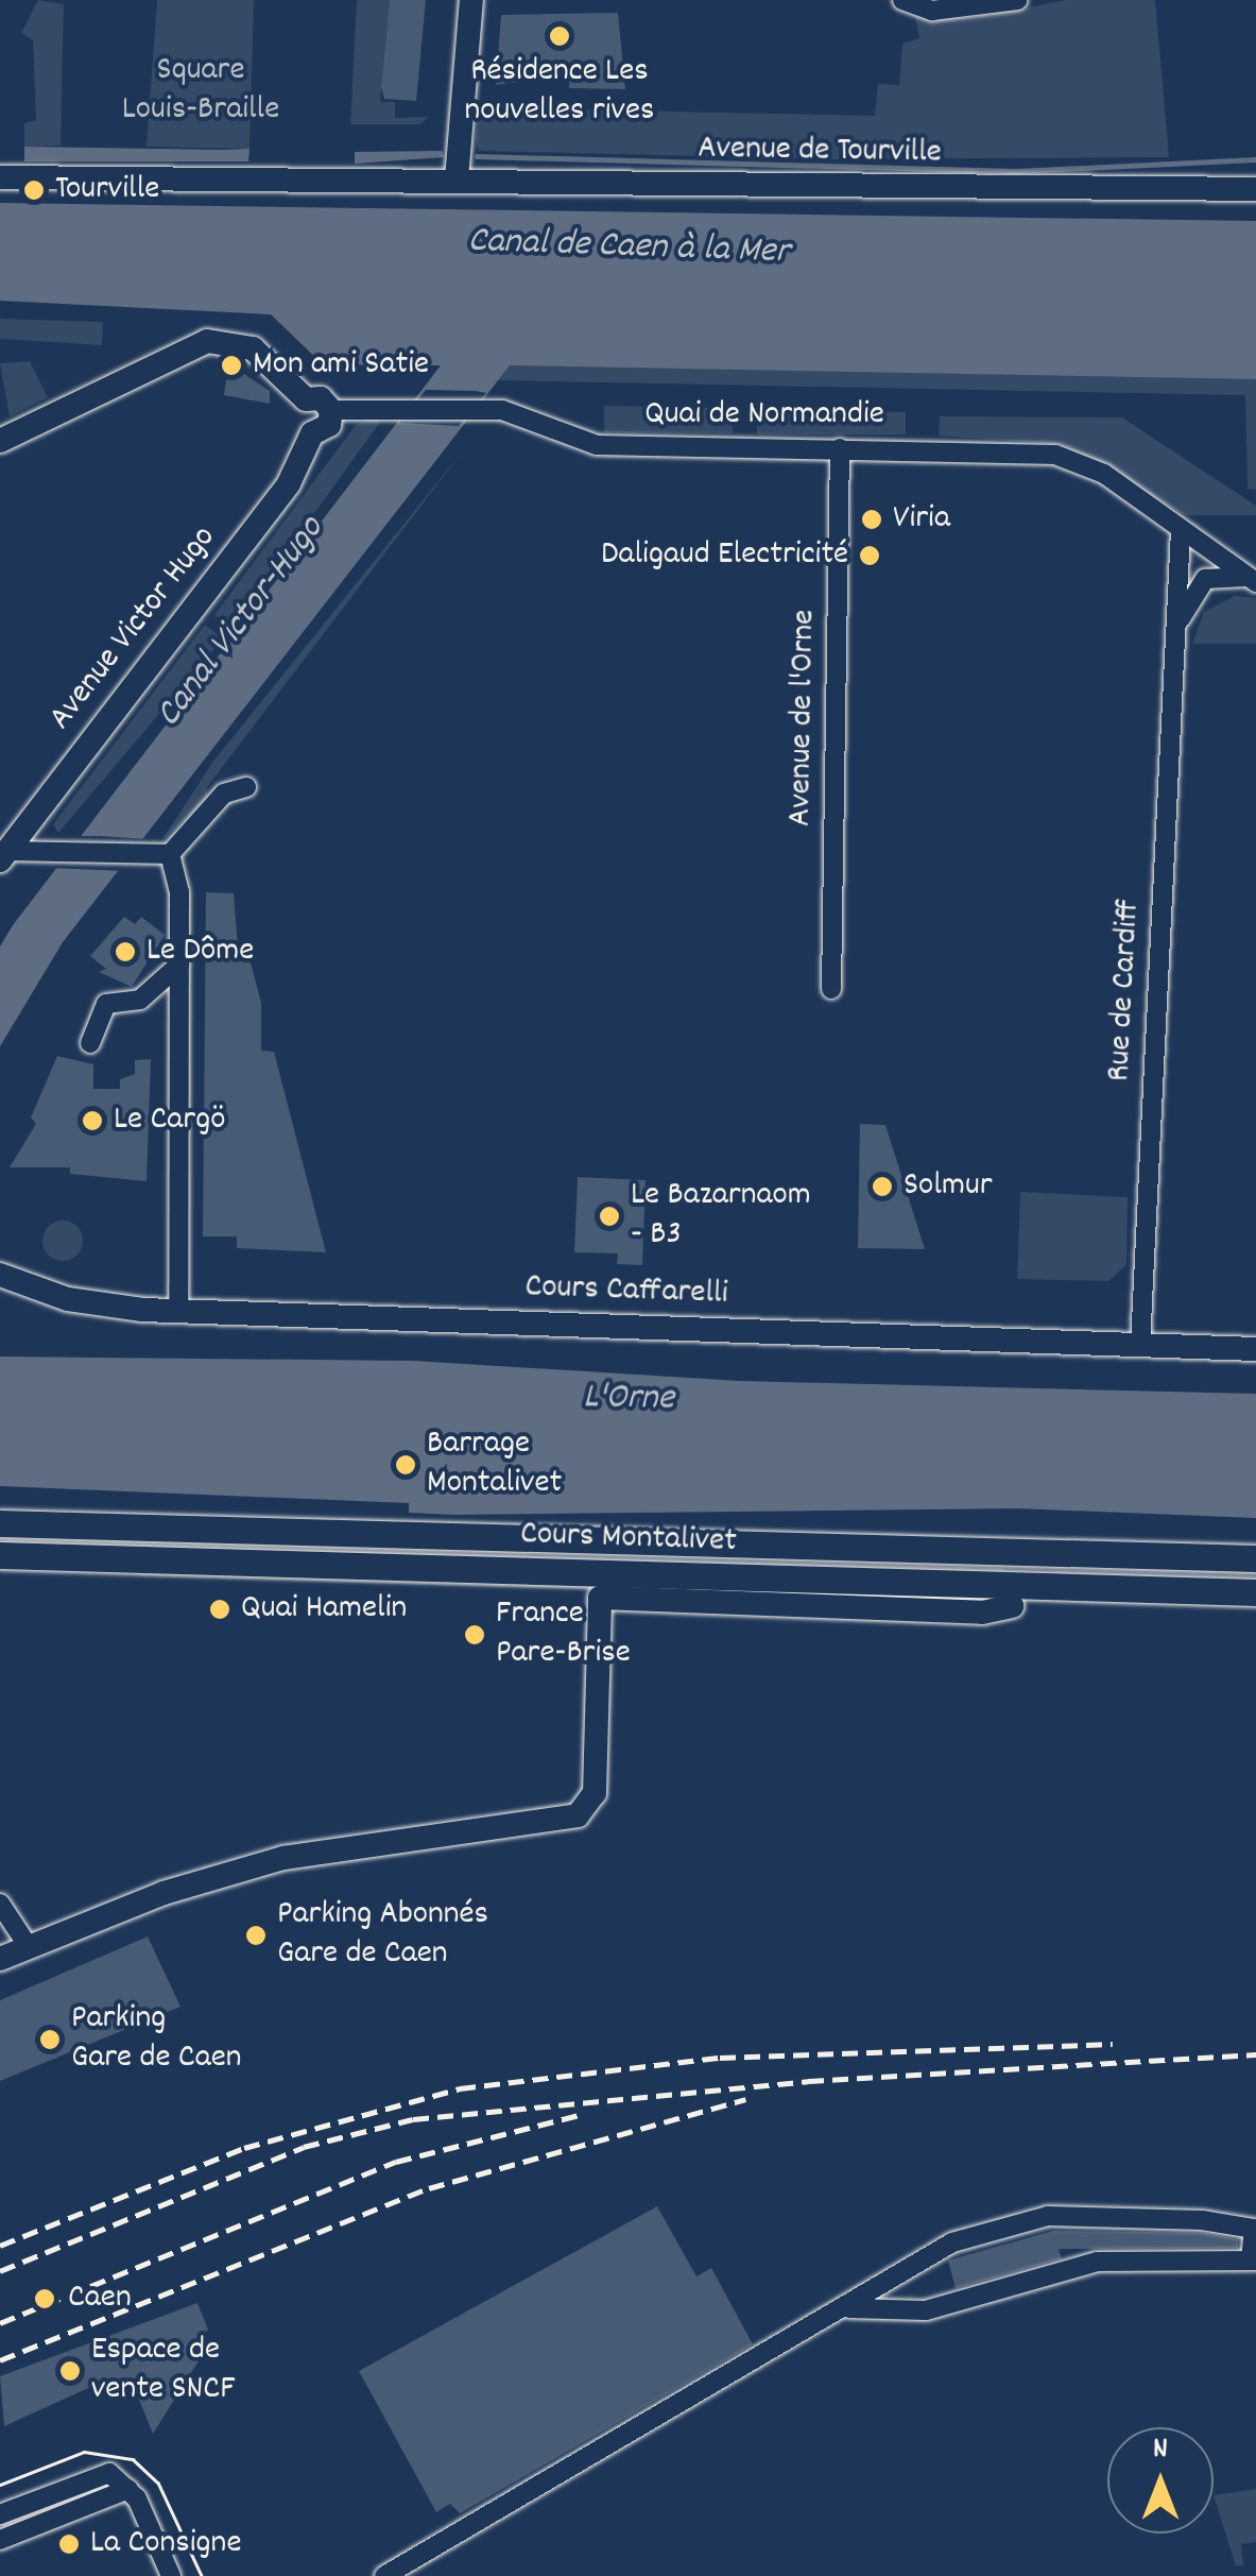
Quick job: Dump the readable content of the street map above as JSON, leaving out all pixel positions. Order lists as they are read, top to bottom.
{
  "streets": {
    "main road": ["Cours Montalivet"],
    "street": [
      "Avenue de Tourville",
      "Quai de Normandie",
      "Avenue Victor Hugo",
      "Avenue de l'Orne",
      "Rue de Cardiff",
      "Cours Caffarelli"
    ]
  },
  "crossings": [
    ["Quai de Normandie", "Avenue Victor Hugo"],
    ["Quai de Normandie", "Avenue de l'Orne"],
    ["Quai de Normandie", "Rue de Cardiff"],
    ["Rue de Cardiff", "Cours Caffarelli"]
  ],
  "water": ["Canal de Caen à la Mer", "Canal Victor-Hugo", "L'Orne"],
  "parks": ["Square Louis-Braille"],
  "places": [
    "Résidence Les nouvelles rives",
    "Tourville",
    "Mon ami Satie",
    "Viria",
    "Daligaud Electricité",
    "Le Dôme",
    "Le Cargö",
    "Solmur",
    "Le Bazarnaom - B3",
    "Barrage Montalivet",
    "Quai Hamelin",
    "France Pare-Brise",
    "Parking Abonnés Gare de Caen",
    "Parking Gare de Caen",
    "Caen",
    "Espace de vente SNCF",
    "La Consigne"
  ],
  "north": "top"
}
